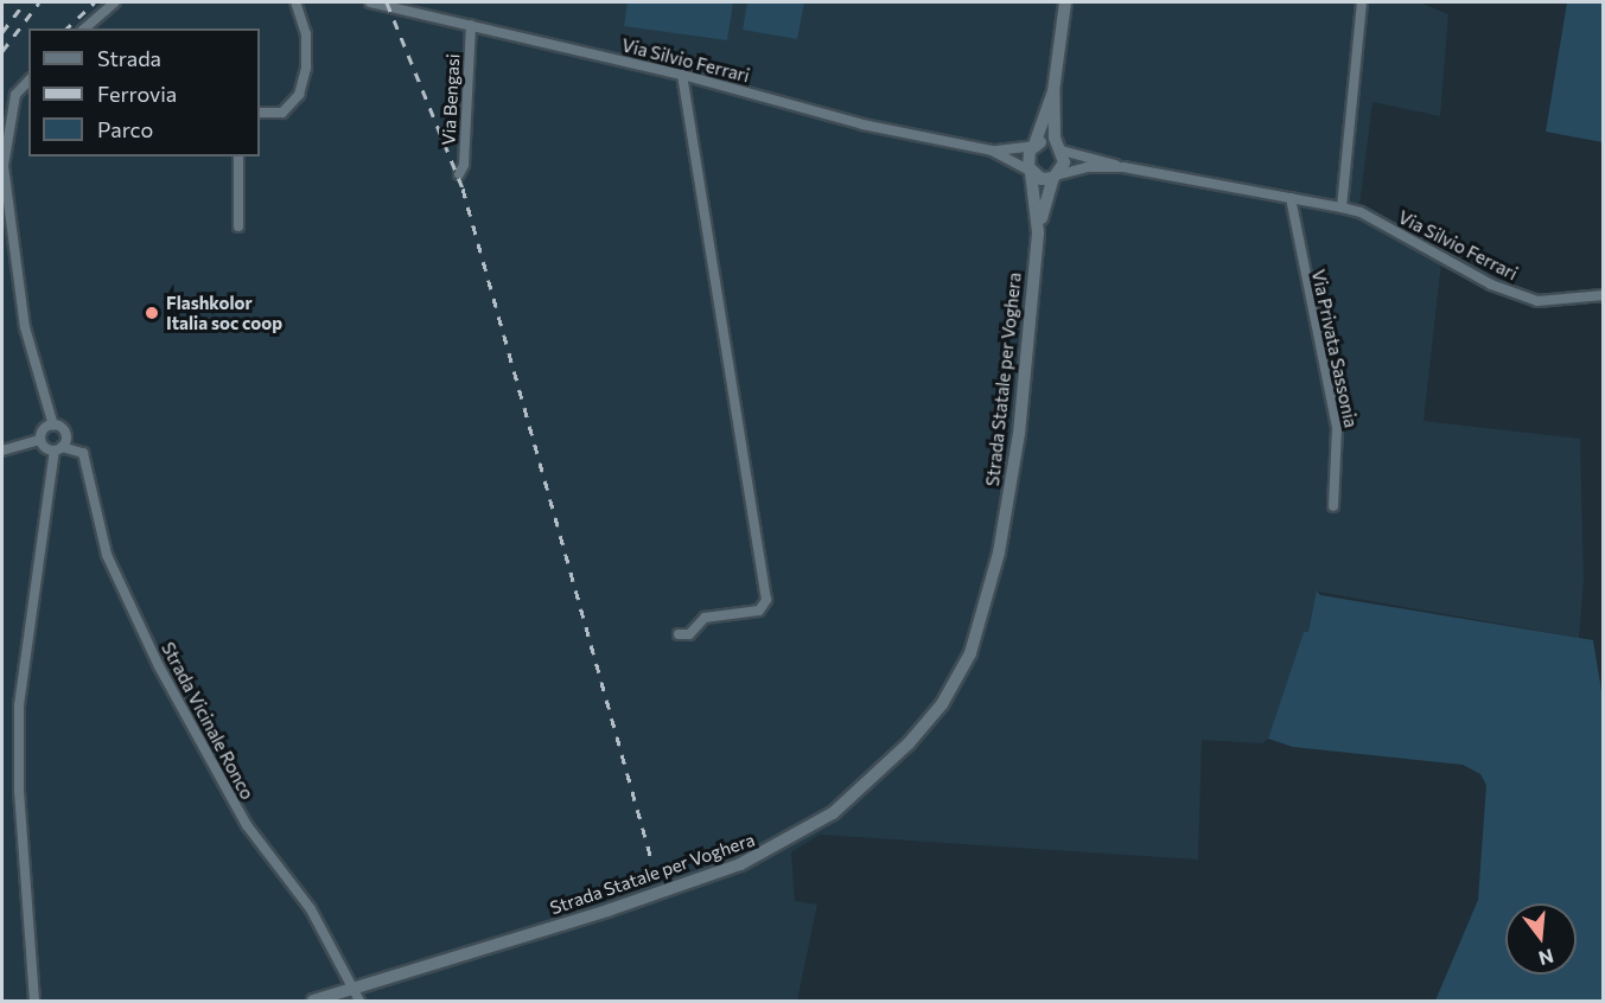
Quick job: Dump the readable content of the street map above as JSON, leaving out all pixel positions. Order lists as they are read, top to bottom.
{
  "streets": {
    "main road": ["Strada Statale per Voghera"],
    "street": [
      "Via Silvio Ferrari",
      "Via Bengasi",
      "Via Privata Sassonia",
      "Strada Vicinale Ronco"
    ]
  },
  "crossings": [
    ["Via Silvio Ferrari", "Via Bengasi"],
    ["Via Silvio Ferrari", "Via Privata Sassonia"],
    ["Via Silvio Ferrari", "Strada Statale per Voghera"],
    ["Strada Statale per Voghera", "Strada Vicinale Ronco"]
  ],
  "places": ["Flashkolor Italia soc coop"],
  "legend": ["Strada", "Ferrovia", "Parco"],
  "north": "bottom"
}
